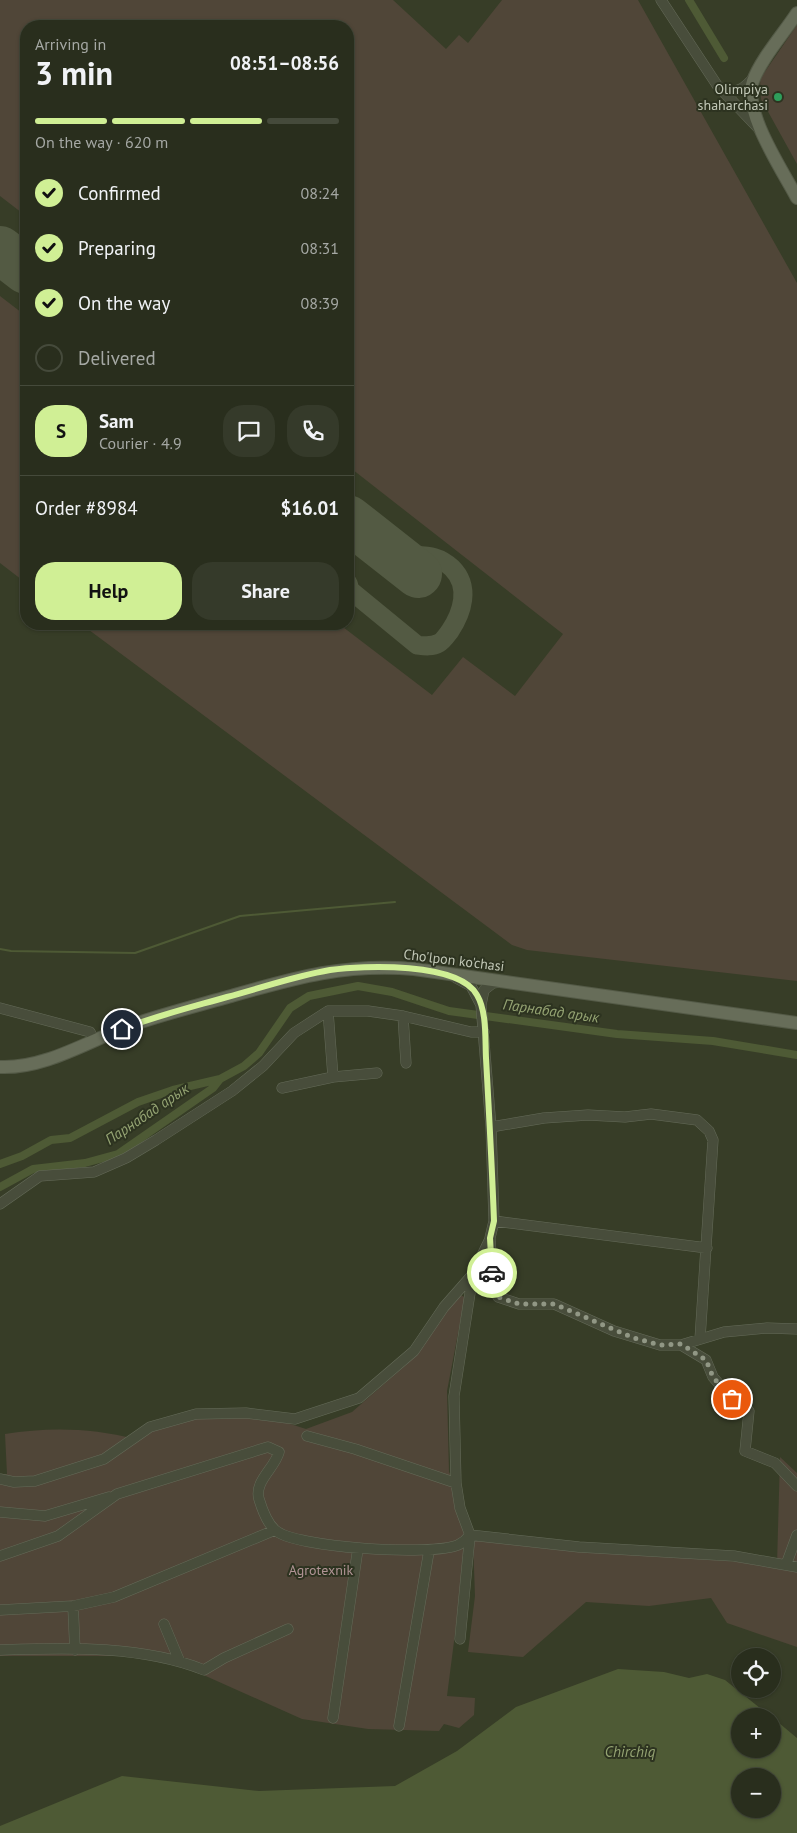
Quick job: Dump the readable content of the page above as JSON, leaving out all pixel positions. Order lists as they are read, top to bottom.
{
  "streets": {
    "main road": ["Cho'lpon ko'chasi"]
  },
  "water": ["Парнабад арык", "Chirchiq"],
  "parks": ["Agrotexnik"],
  "places": ["Olimpiya shaharchasi"],
  "page": {
    "heading": ["3 min", "Arriving in", "08:51–08:56"],
    "panel": [
      "Sam",
      "Courier · 4.9",
      "Order #8984",
      "$16.01"
    ],
    "bar": "On the way · 620 m",
    "list": [
      ["Confirmed", "08:24"],
      ["Preparing", "08:31"],
      ["On the way", "08:39"],
      "Delivered"
    ],
    "round": "S",
    "buttons": ["Help", "Share"],
    "map_buttons": ["+", "−"]
  }
}
